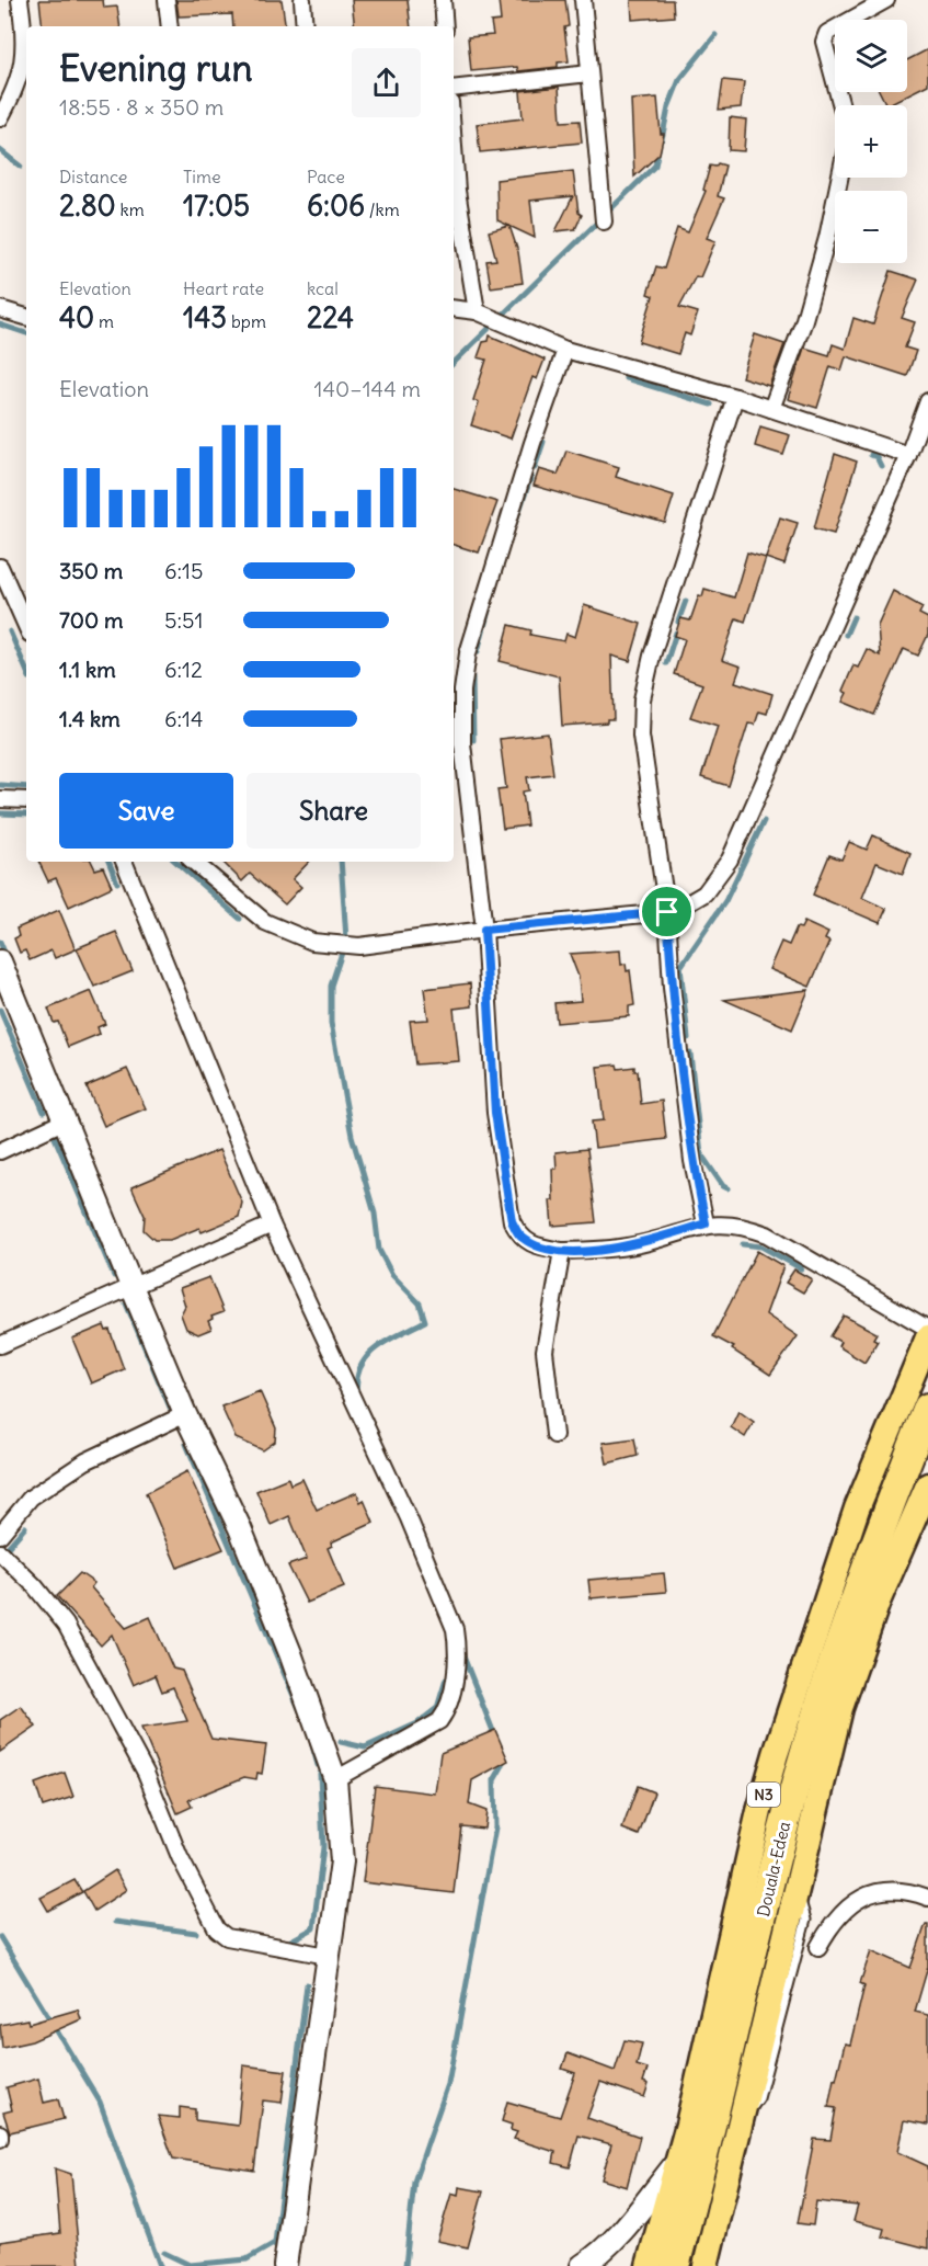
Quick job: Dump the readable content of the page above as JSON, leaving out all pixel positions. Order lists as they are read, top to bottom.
{
  "streets": {
    "highway": ["N3", "Douala-Edea"]
  },
  "page": {
    "map_buttons": ["+", "−"],
    "heading": ["Evening run", "18:55 · 8 × 350 m"],
    "stats": [
      ["Distance", "2.80 km"],
      ["Time", "17:05"],
      ["Pace", "6:06 /km"],
      ["Elevation", "40 m"],
      ["Heart rate", "143 bpm"],
      ["kcal", "224"]
    ],
    "chart": ["Elevation", "140–144 m"],
    "list": [
      {
        "name": "350 m",
        "note": "6:15"
      },
      {
        "name": "700 m",
        "note": "5:51"
      },
      {
        "name": "1.1 km",
        "note": "6:12"
      },
      {
        "name": "1.4 km",
        "note": "6:14"
      }
    ],
    "buttons": ["Save", "Share"]
  }
}
